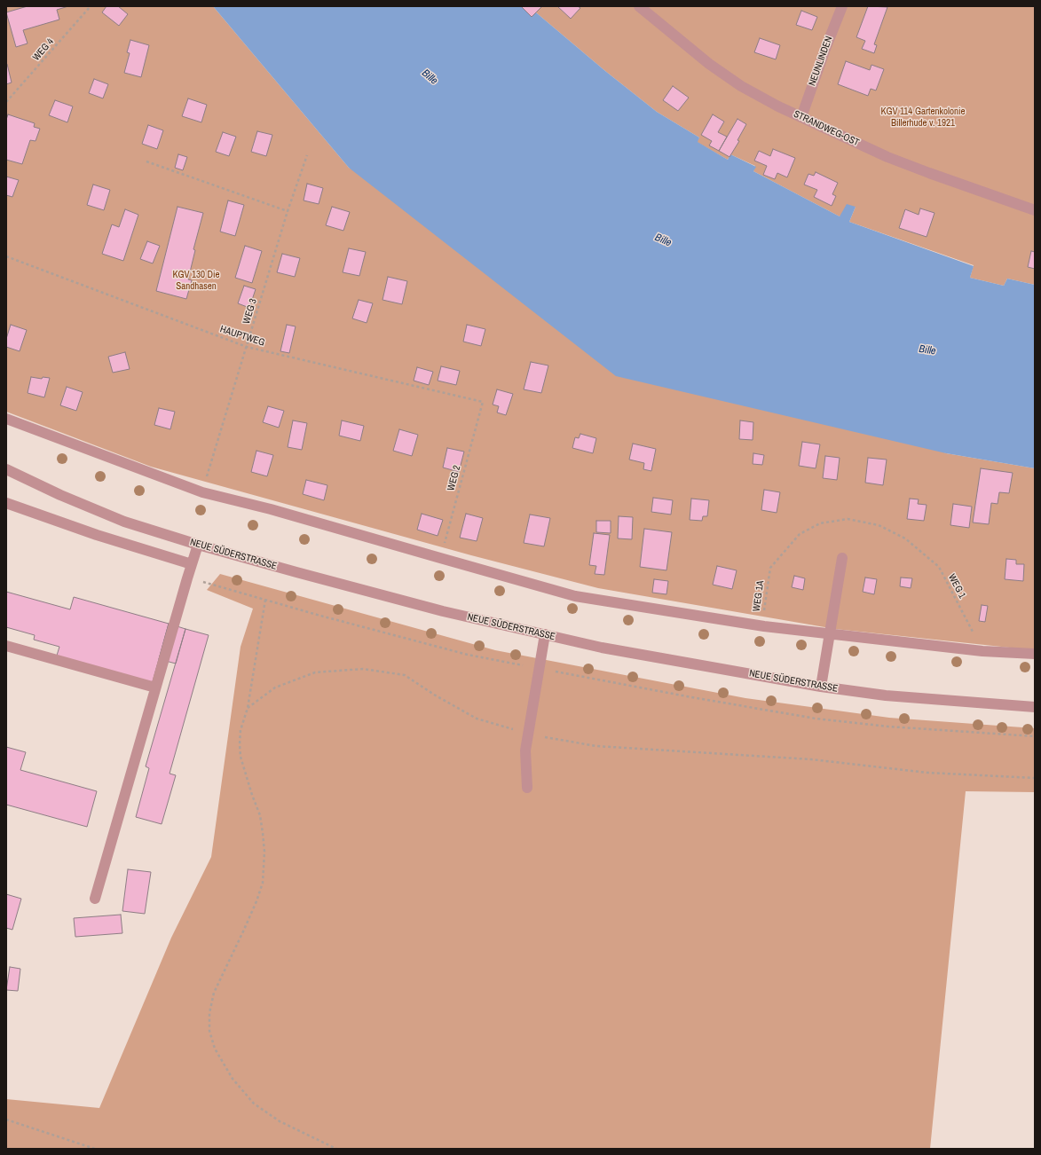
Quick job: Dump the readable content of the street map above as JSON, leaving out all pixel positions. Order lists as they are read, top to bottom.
{
  "streets": {
    "street": ["NEUNLINDEN", "STRANDWEG-OST", "NEUE SÜDERSTRASSE"],
    "path": [
      "WEG 4",
      "WEG 3",
      "HAUPTWEG",
      "WEG 2",
      "WEG 1",
      "WEG 1A"
    ]
  },
  "crossings": [
    ["NEUNLINDEN", "STRANDWEG-OST"],
    ["WEG 3", "HAUPTWEG"],
    ["HAUPTWEG", "WEG 2"],
    ["WEG 1", "WEG 1A"]
  ],
  "water": ["Bille"],
  "parks": ["KGV 114 Gartenkolonie Billerhude v. 1921", "KGV 130 Die Sandhasen"]
}
